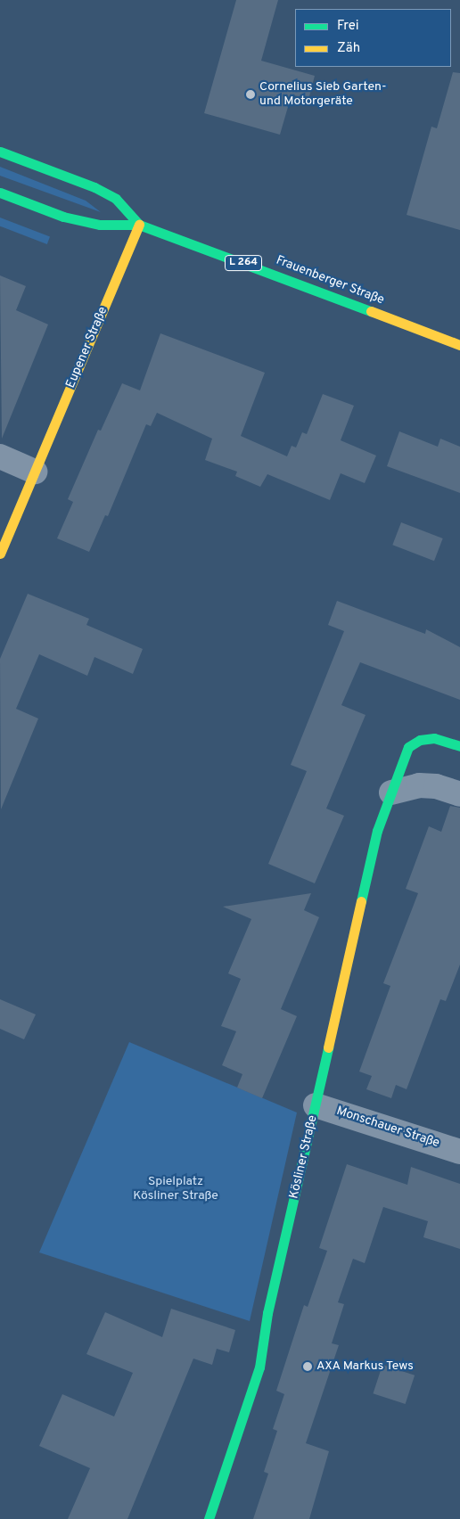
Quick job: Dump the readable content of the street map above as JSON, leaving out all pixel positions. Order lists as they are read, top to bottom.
{
  "streets": {
    "street": [
      "L 264",
      "Frauenberger Straße",
      "Eupener Straße",
      "Monschauer Straße",
      "Kösliner Straße"
    ]
  },
  "crossings": [
    ["Frauenberger Straße", "Eupener Straße"],
    ["Monschauer Straße", "Kösliner Straße"]
  ],
  "parks": ["Spielplatz Kösliner Straße"],
  "places": ["Cornelius Sieb Garten- und Motorgeräte", "AXA Markus Tews"],
  "legend": ["Frei", "Zäh"]
}
